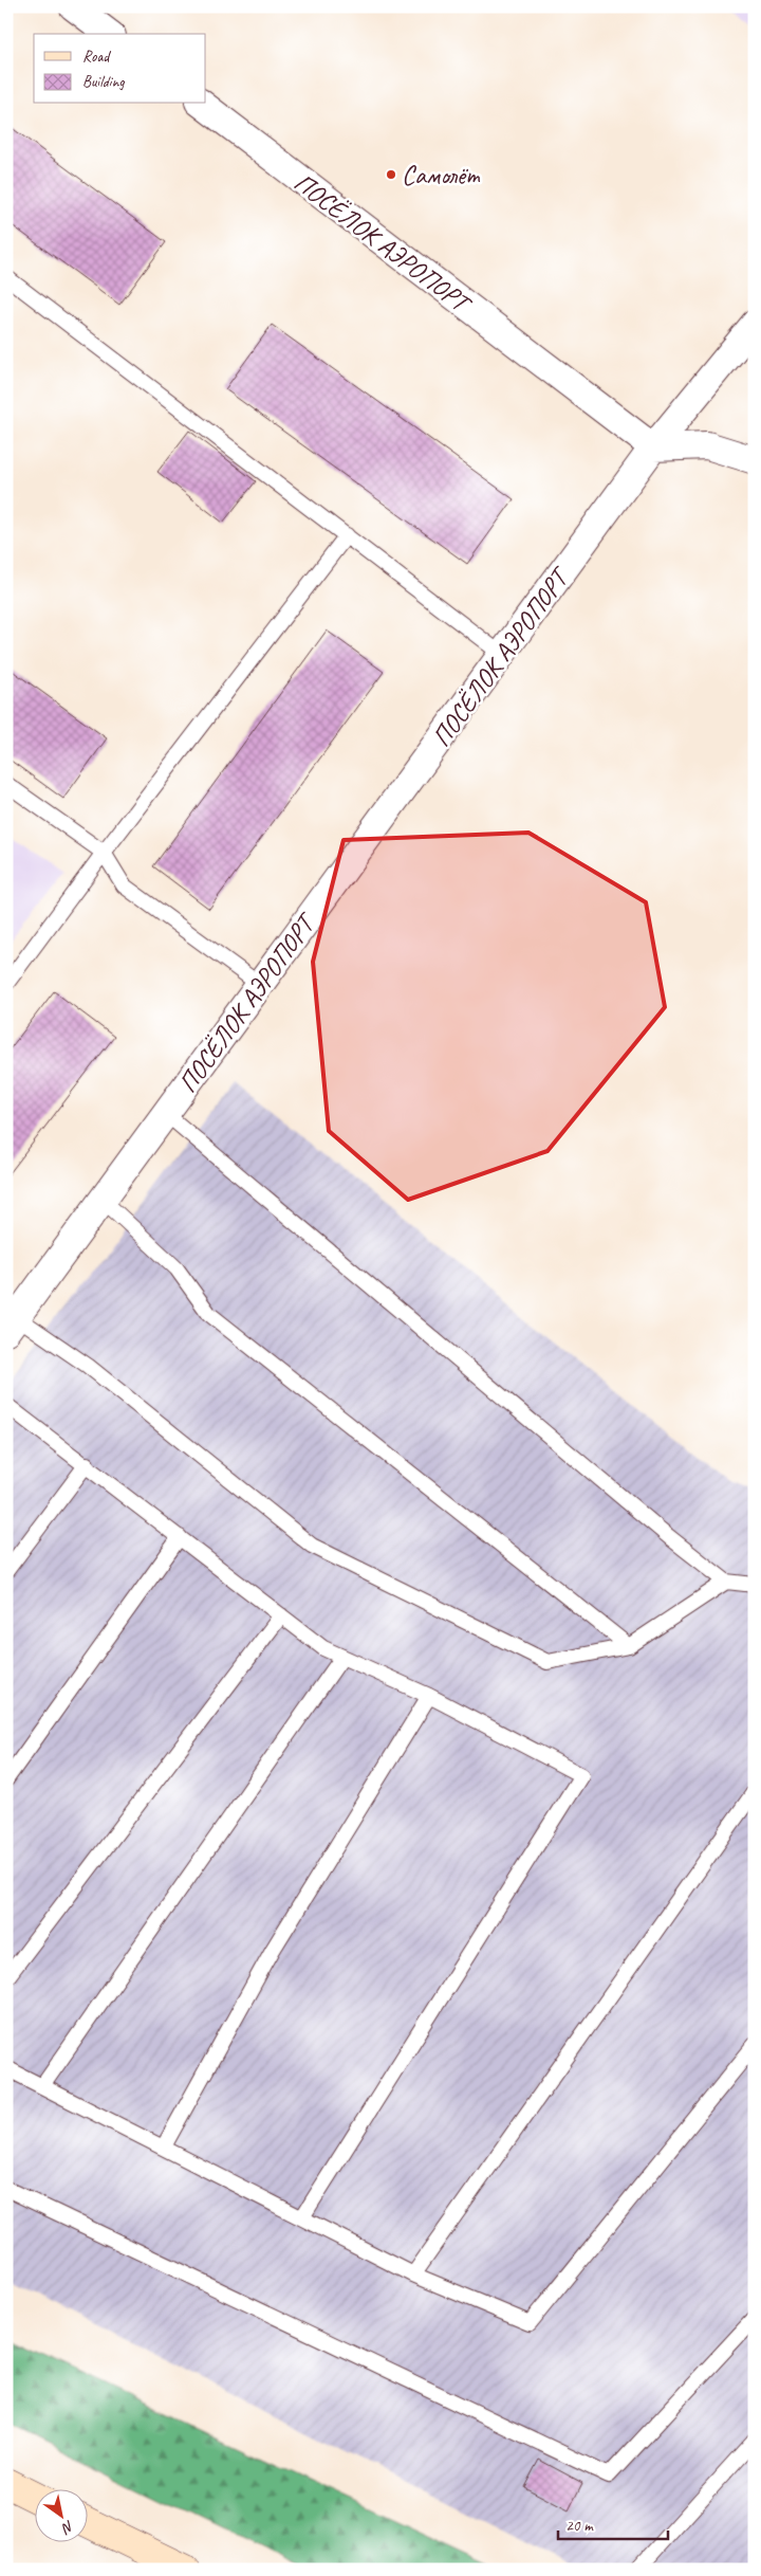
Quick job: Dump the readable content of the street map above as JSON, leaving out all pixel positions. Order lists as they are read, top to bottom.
{
  "streets": {
    "street": ["ПОСЁЛОК АЭРОПОРТ"]
  },
  "places": ["Самолёт"],
  "legend": ["Road", "Building"],
  "scale_bar": "20 m",
  "north": "bottom right"
}
